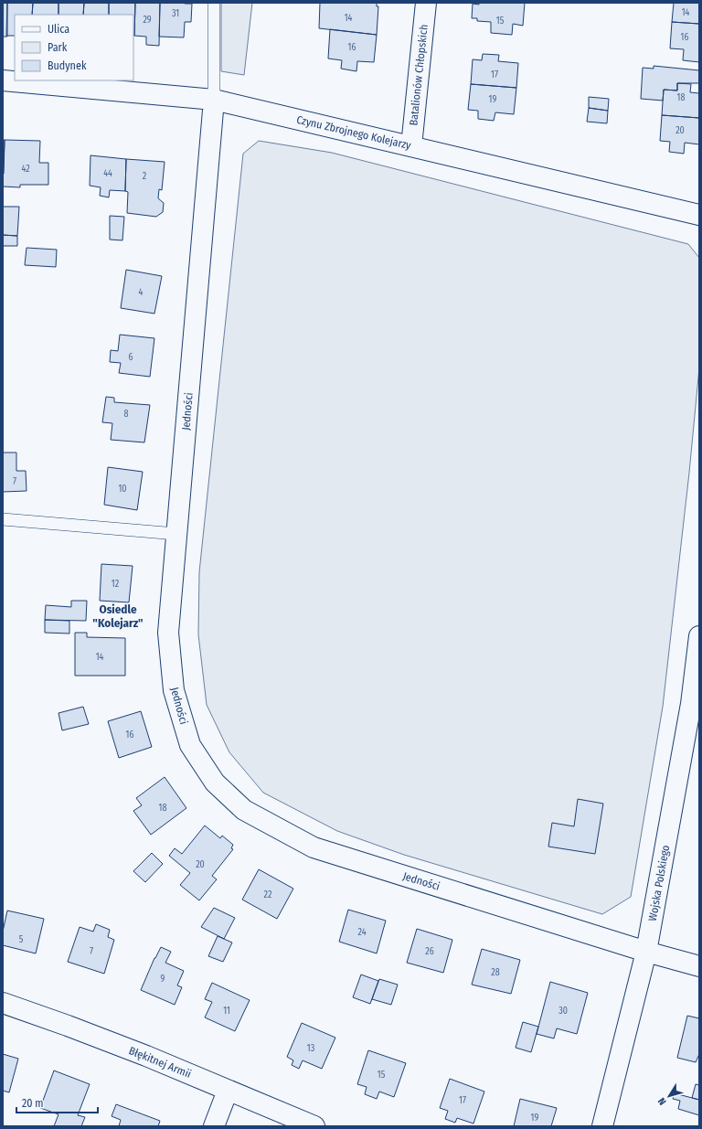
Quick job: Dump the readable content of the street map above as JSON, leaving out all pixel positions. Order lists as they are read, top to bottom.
{
  "streets": {
    "street": [
      "Batalionów Chłopskich",
      "Czynu Zbrojnego Kolejarzy",
      "Jedności",
      "Wojska Polskiego",
      "Błękitnej Armii"
    ]
  },
  "crossings": [
    ["Batalionów Chłopskich", "Czynu Zbrojnego Kolejarzy"],
    ["Czynu Zbrojnego Kolejarzy", "Jedności"],
    ["Jedności", "Wojska Polskiego"]
  ],
  "districts": ["Osiedle \"Kolejarz\""],
  "house_numbers": [
    "14",
    "31",
    "14",
    "29",
    "15",
    "16",
    "16",
    "17",
    "18",
    "19",
    "20",
    "42",
    "44",
    "2",
    "4",
    "6",
    "8",
    "7",
    "10",
    "12",
    "14",
    "16",
    "18",
    "20",
    "22",
    "24",
    "5",
    "7",
    "26",
    "28",
    "9",
    "11",
    "30",
    "13",
    "15",
    "17",
    "19"
  ],
  "legend": ["Ulica", "Park", "Budynek"],
  "scale_bar": "20 m",
  "north": "bottom left"
}
